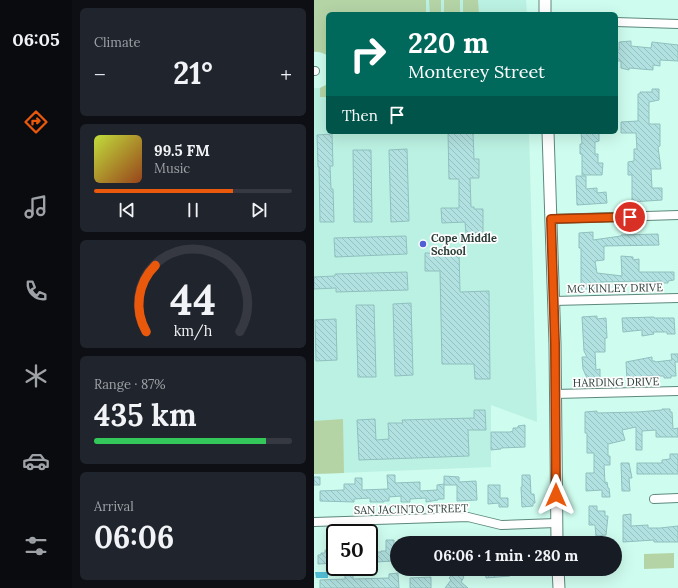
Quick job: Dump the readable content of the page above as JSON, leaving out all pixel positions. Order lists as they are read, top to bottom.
{
  "streets": {
    "street": ["MC KINLEY DRIVE", "HARDING DRIVE", "SAN JACINTO STREET"]
  },
  "places": ["Cope Middle School"],
  "page": {
    "tabs": "06:05",
    "tile": [
      "Climate",
      ["Range · 87%", "435 km"],
      ["Arrival", "06:06"]
    ],
    "turn": ["220 m", "Monterey Street"],
    "heat": ["−", "21°", "+"],
    "then": "Then",
    "song": ["99.5 FM", "Music"],
    "limit": "50",
    "trip": "06:06 · 1 min · 280 m",
    "gauge": ["44", "km/h"]
  }
}
